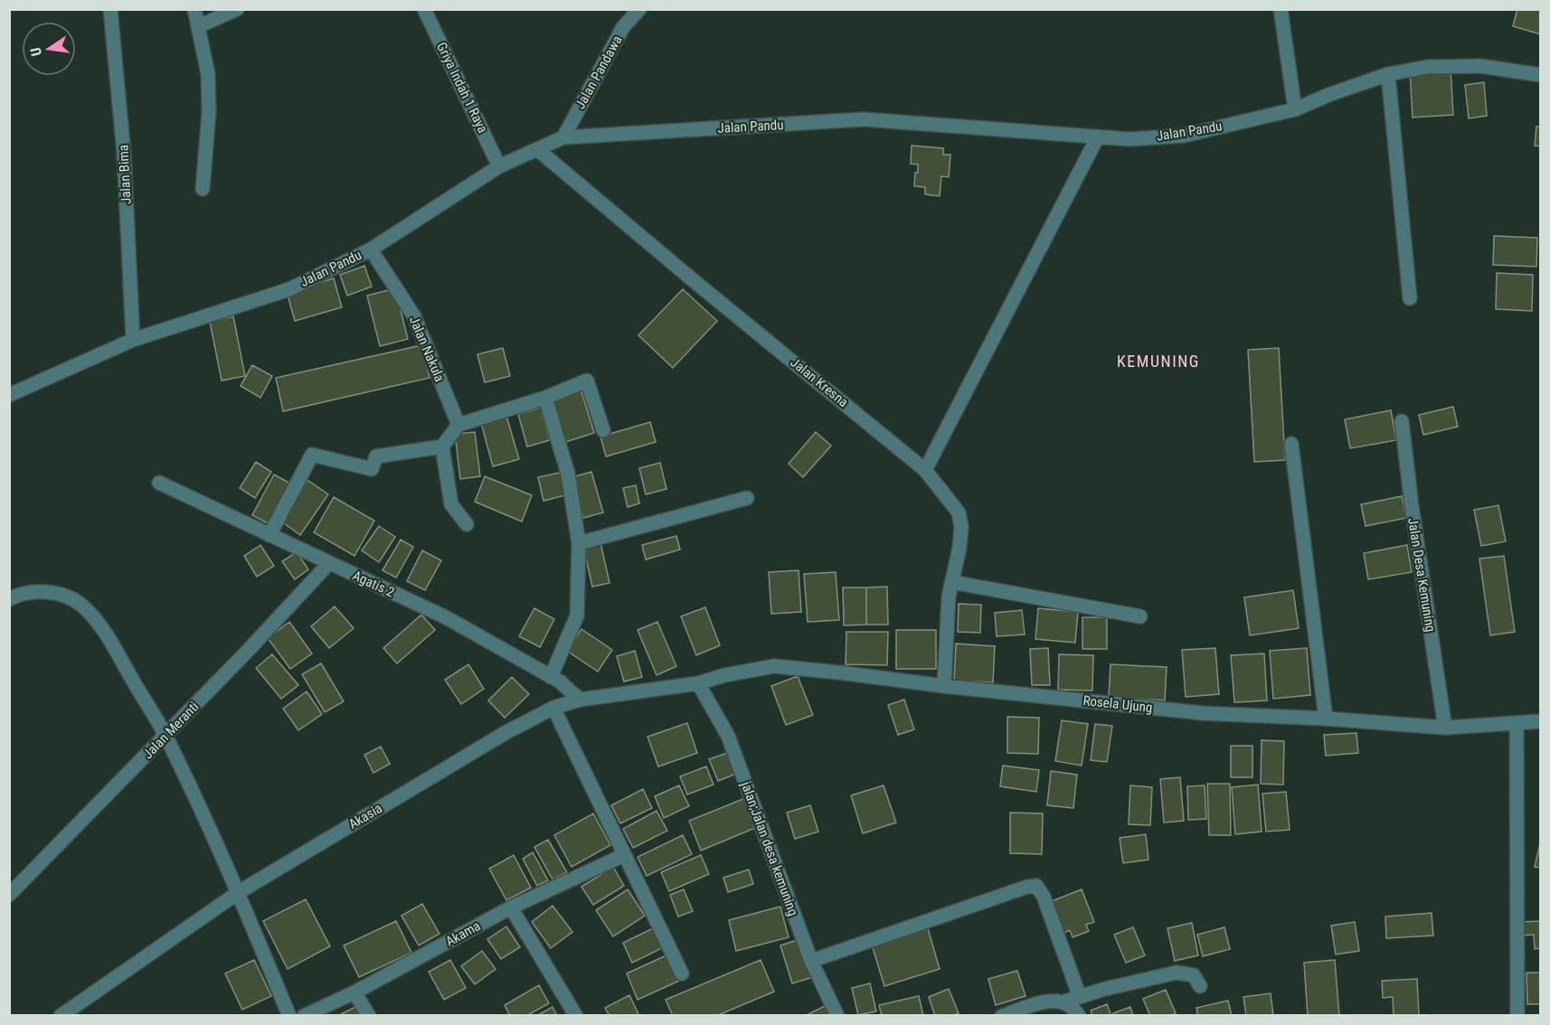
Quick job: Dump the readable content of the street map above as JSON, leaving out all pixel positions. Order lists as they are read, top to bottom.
{
  "streets": {
    "street": [
      "Jalan Pandawa",
      "Griya Indah 1 Raya",
      "Jalan Pandu",
      "Jalan Bima",
      "Jalan Nakula",
      "Jalan Kresna",
      "Jalan Desa Kemuning",
      "Agatis 2",
      "Rosela Ujung",
      "Jalan Meranti",
      "Akasia",
      "jalan;Jalan desa kemuning",
      "Akama"
    ]
  },
  "crossings": [
    ["Jalan Pandawa", "Jalan Pandu"],
    ["Griya Indah 1 Raya", "Jalan Pandu"],
    ["Jalan Pandu", "Jalan Bima"],
    ["Jalan Pandu", "Jalan Nakula"],
    ["Jalan Pandu", "Jalan Kresna"],
    ["Jalan Kresna", "Rosela Ujung"],
    ["Jalan Desa Kemuning", "Rosela Ujung"],
    ["Agatis 2", "Jalan Meranti"],
    ["Agatis 2", "Akasia"],
    ["Rosela Ujung", "Akasia"],
    ["Rosela Ujung", "jalan;Jalan desa kemuning"],
    ["Akasia", "jalan;Jalan desa kemuning"]
  ],
  "districts": ["KEMUNING"],
  "north": "left"
}
